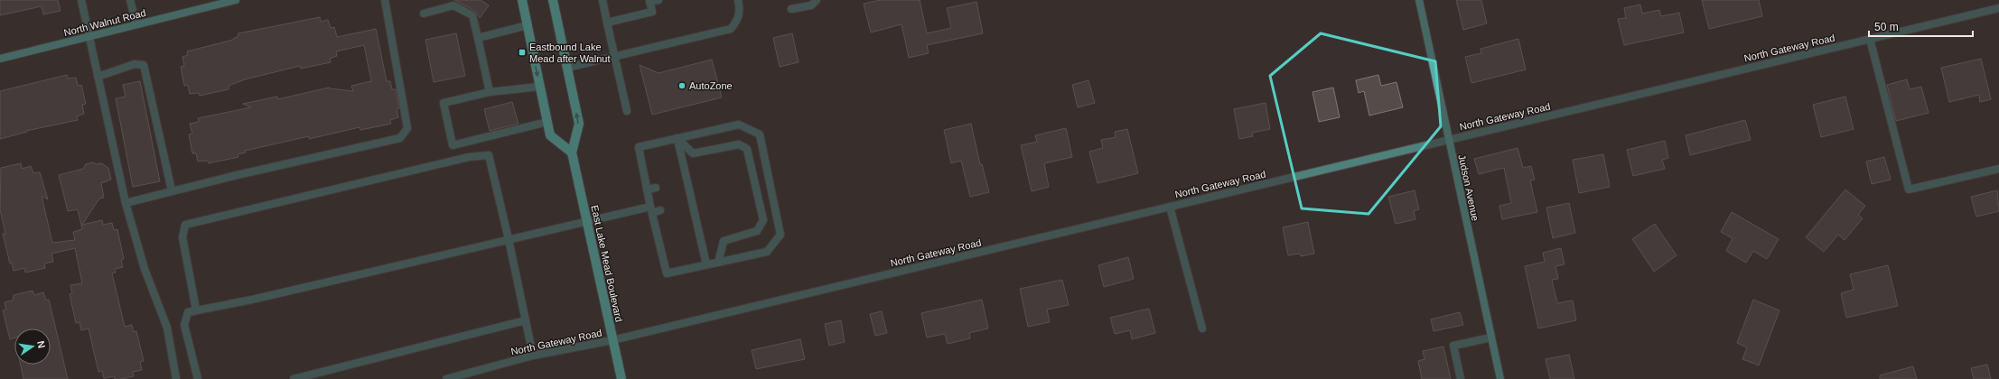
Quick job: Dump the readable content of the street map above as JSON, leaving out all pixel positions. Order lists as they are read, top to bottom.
{
  "streets": {
    "main road": ["East Lake Mead Boulevard"],
    "street": ["North Walnut Road", "North Gateway Road", "Judson Avenue"]
  },
  "crossings": [
    ["North Gateway Road", "Judson Avenue"],
    ["North Gateway Road", "East Lake Mead Boulevard"]
  ],
  "places": {
    "transit": ["Eastbound Lake Mead after Walnut"],
    "other": ["AutoZone"]
  },
  "scale_bar": "50 m",
  "north": "right"
}
